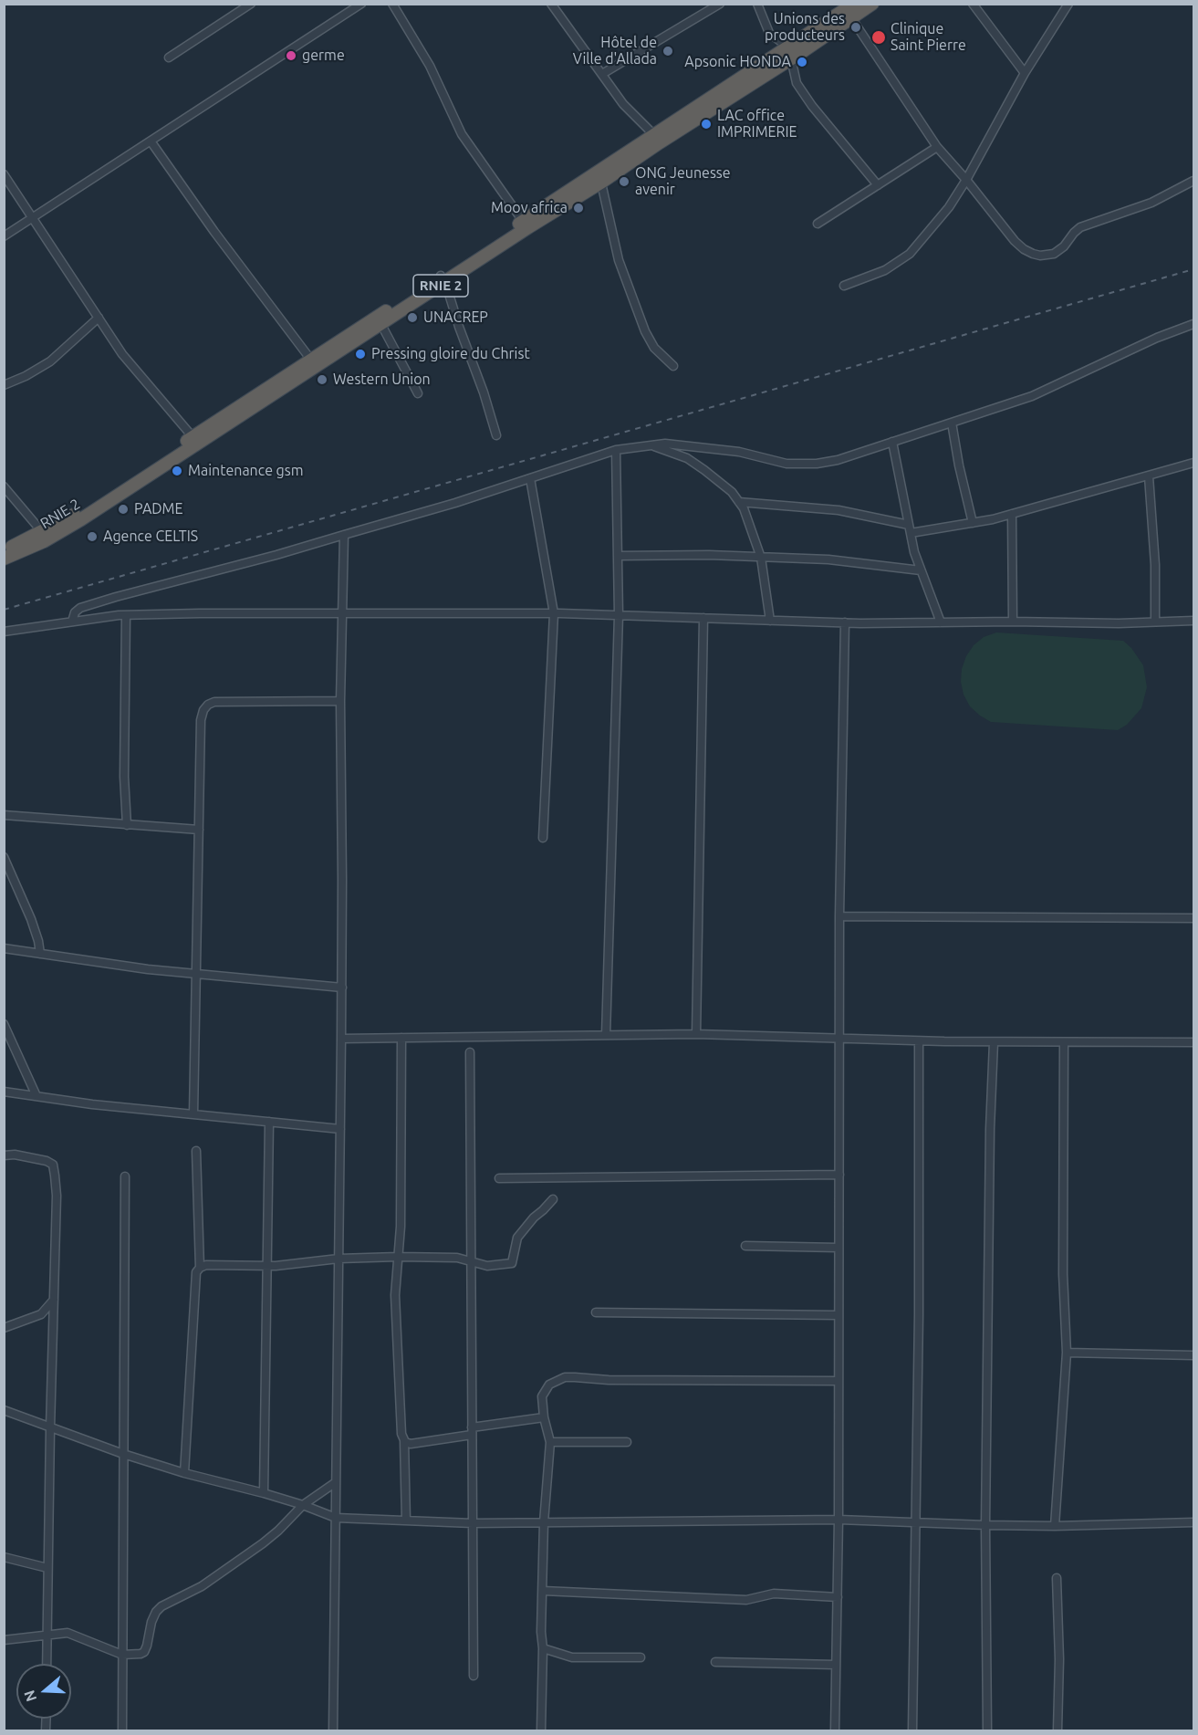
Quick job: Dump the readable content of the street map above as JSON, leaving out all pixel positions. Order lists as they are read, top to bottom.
{
  "streets": {
    "highway": ["RNIE 2"]
  },
  "places": [
    "Unions des producteurs",
    "Clinique Saint Pierre",
    "Hôtel de Ville d'Allada",
    "germe",
    "Apsonic HONDA",
    "LAC office IMPRIMERIE",
    "ONG Jeunesse avenir",
    "Moov africa",
    "UNACREP",
    "Pressing gloire du Christ",
    "Western Union",
    "Maintenance gsm",
    "PADME",
    "Agence CELTIS"
  ],
  "north": "left"
}
